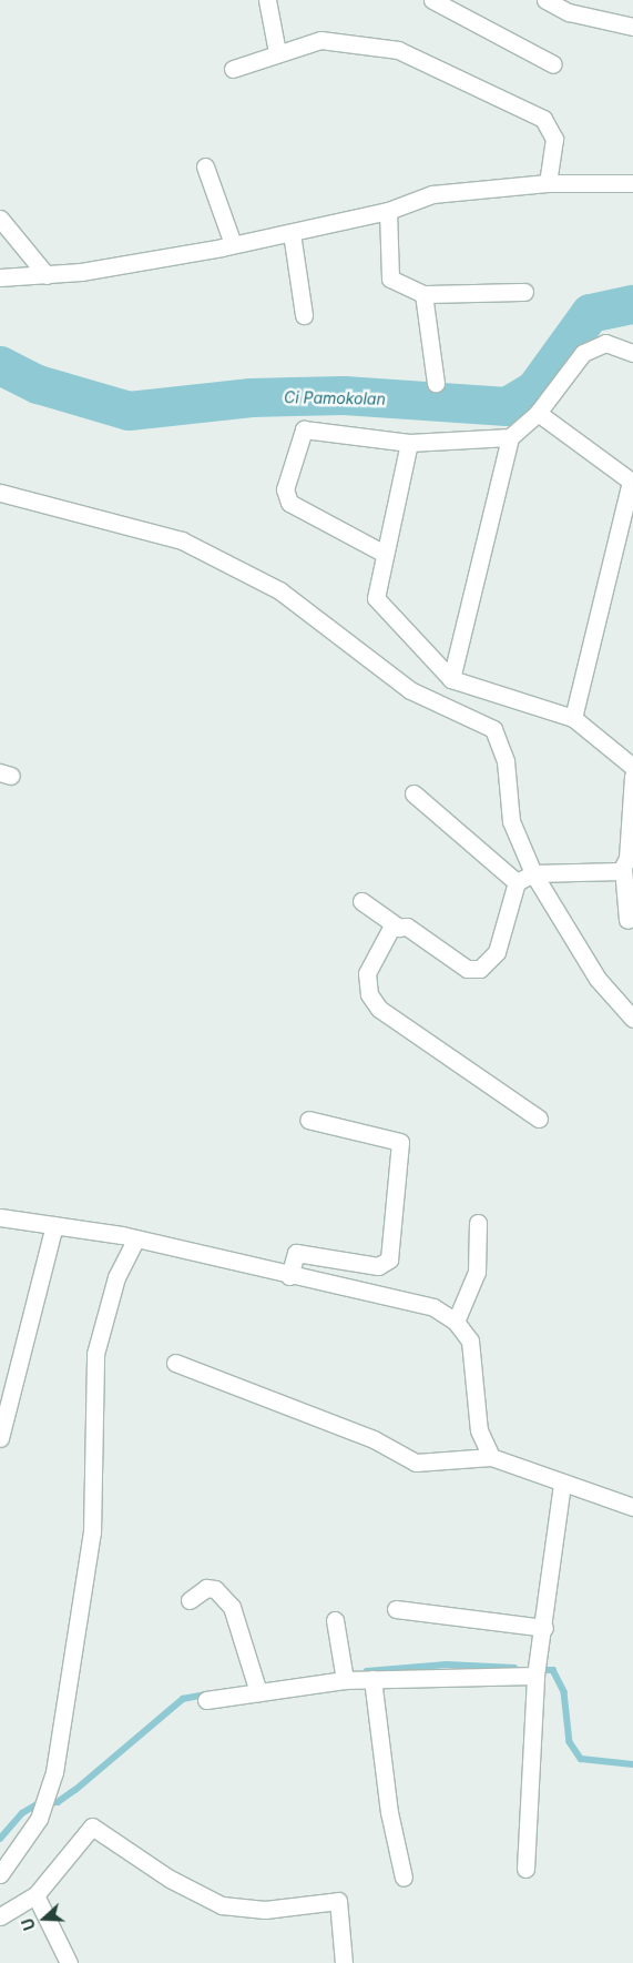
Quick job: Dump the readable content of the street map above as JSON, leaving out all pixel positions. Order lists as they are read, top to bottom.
{
  "water": ["Ci Pamokolan"],
  "north": "left"
}
